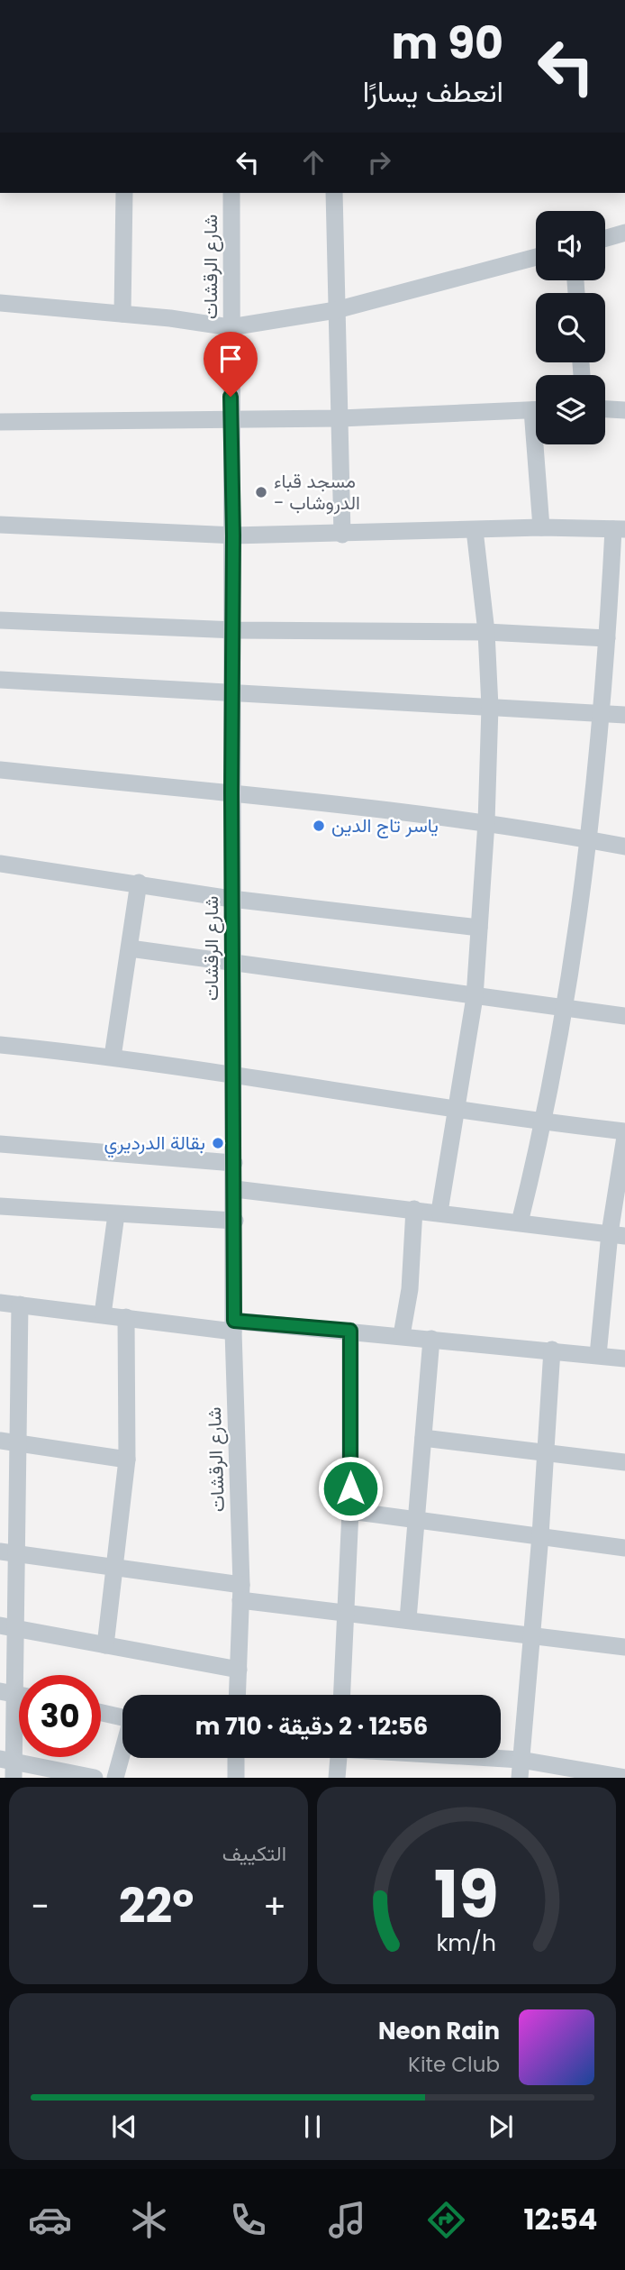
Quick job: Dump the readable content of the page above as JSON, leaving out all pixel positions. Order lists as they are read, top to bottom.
{
  "streets": {
    "street": ["شارع الرقشات"]
  },
  "places": ["مسجد قباء - الدروشاب", "ياسر تاج الدين", "بقالة الدرديري"],
  "page": {
    "turn": ["90 m", "انعطف يسارًا"],
    "limit": "30",
    "trip": "12:56 · 2 دقيقة · 710 m",
    "tile": "التكييف",
    "heat": ["−", "22°", "+"],
    "song": ["Neon Rain", "Kite Club"],
    "tabs": "12:54",
    "gauge": ["19", "km/h"]
  }
}
